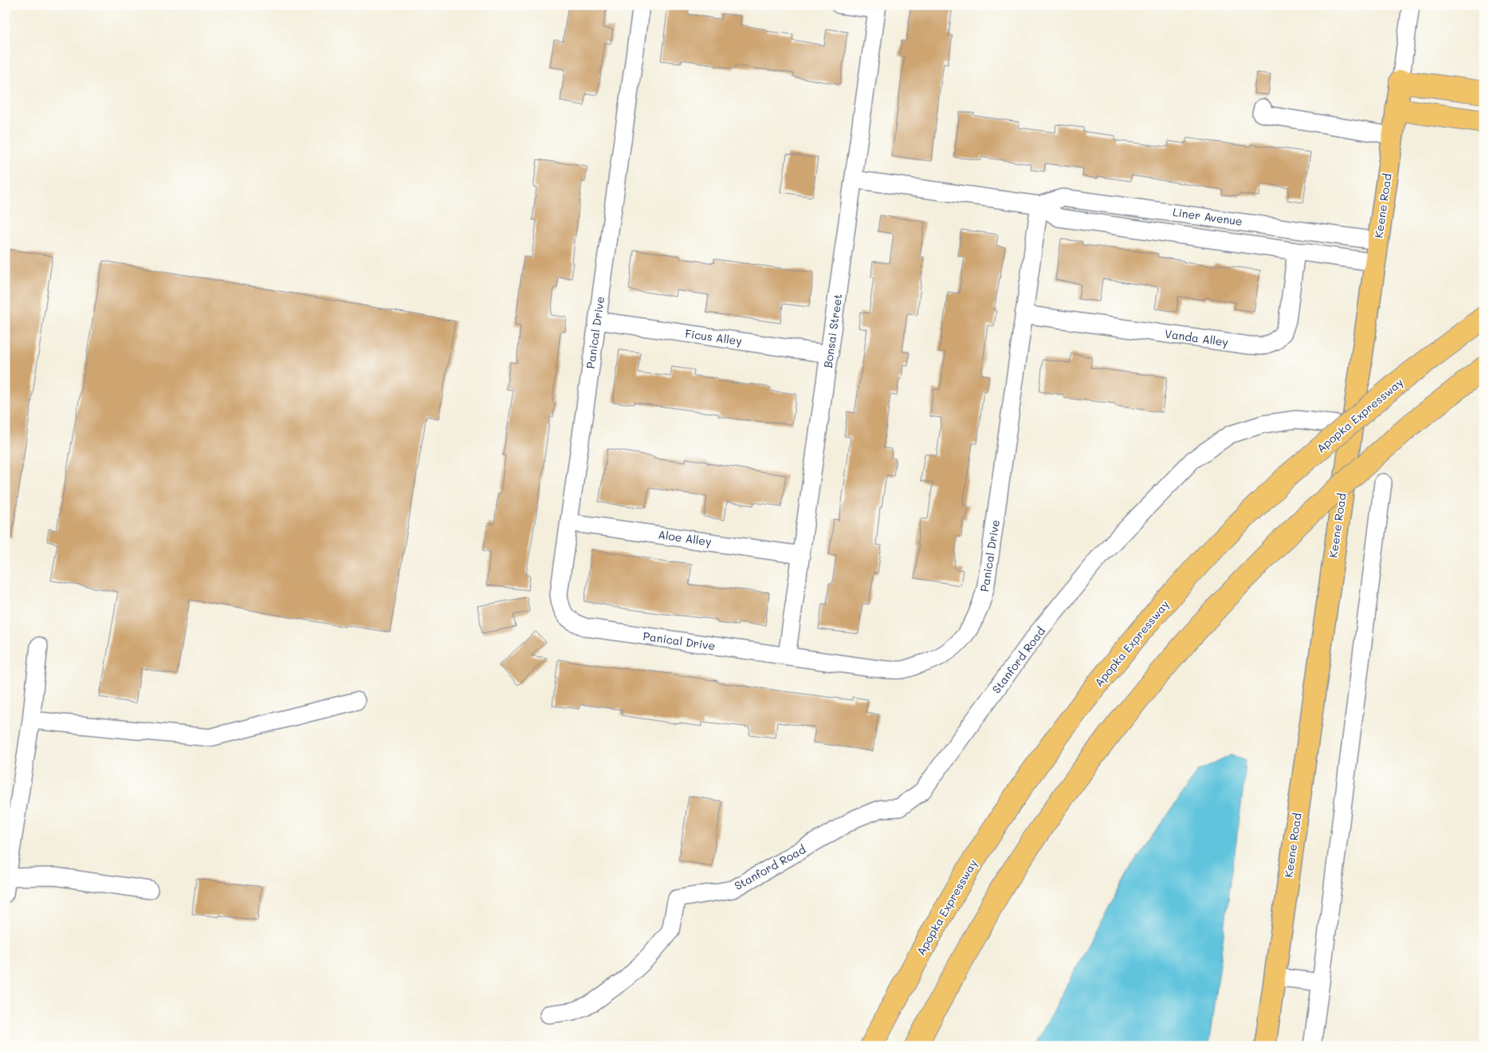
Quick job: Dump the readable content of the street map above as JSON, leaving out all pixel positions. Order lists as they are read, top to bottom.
{
  "streets": {
    "highway": ["Apopka Expressway"],
    "main road": ["Keene Road"],
    "street": [
      "Liner Avenue",
      "Bonsai Street",
      "Panical Drive",
      "Ficus Alley",
      "Vanda Alley",
      "Aloe Alley",
      "Stanford Road"
    ]
  },
  "crossings": [
    ["Keene Road", "Liner Avenue"],
    ["Keene Road", "Stanford Road"],
    ["Liner Avenue", "Bonsai Street"],
    ["Liner Avenue", "Panical Drive"],
    ["Liner Avenue", "Vanda Alley"],
    ["Bonsai Street", "Panical Drive"],
    ["Bonsai Street", "Ficus Alley"],
    ["Bonsai Street", "Aloe Alley"],
    ["Panical Drive", "Ficus Alley"],
    ["Panical Drive", "Vanda Alley"],
    ["Panical Drive", "Aloe Alley"]
  ]
}
